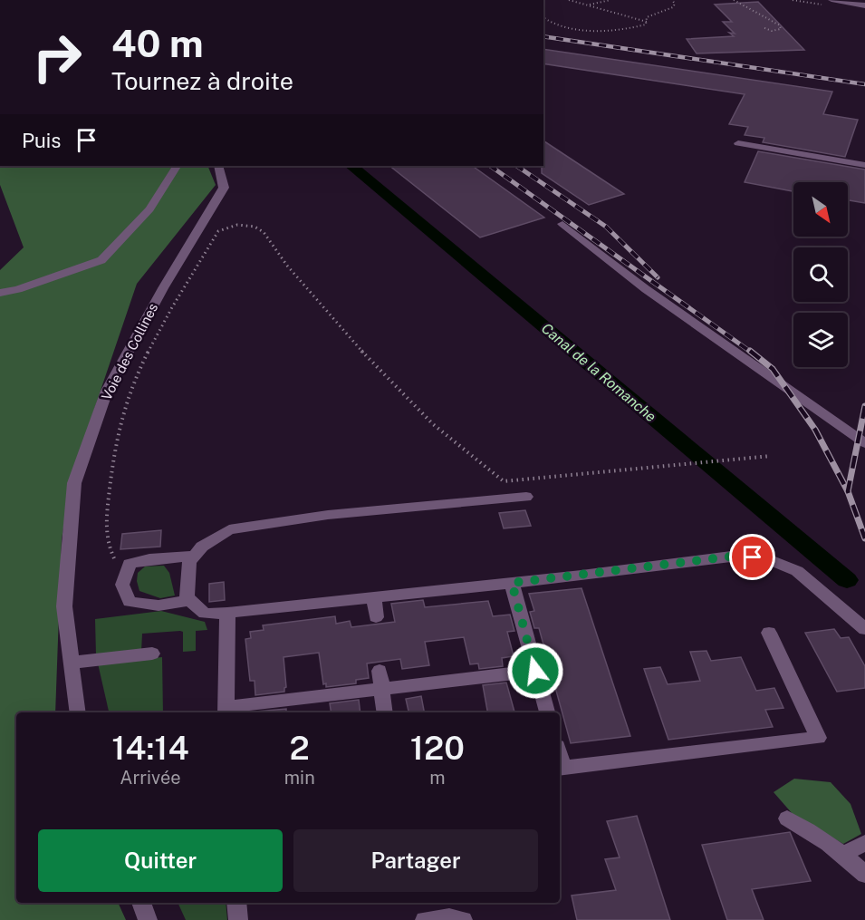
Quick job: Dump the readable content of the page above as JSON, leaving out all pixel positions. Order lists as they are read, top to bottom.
{
  "streets": {
    "street": ["Voie des Collines"]
  },
  "water": ["Canal de la Romanche"],
  "north": "bottom right",
  "page": {
    "turn": ["40 m", "Tournez à droite"],
    "then": "Puis",
    "eta": [
      "14:14",
      "Arrivée",
      "2",
      "min",
      "120",
      "m"
    ],
    "buttons": ["Quitter", "Partager"]
  }
}
